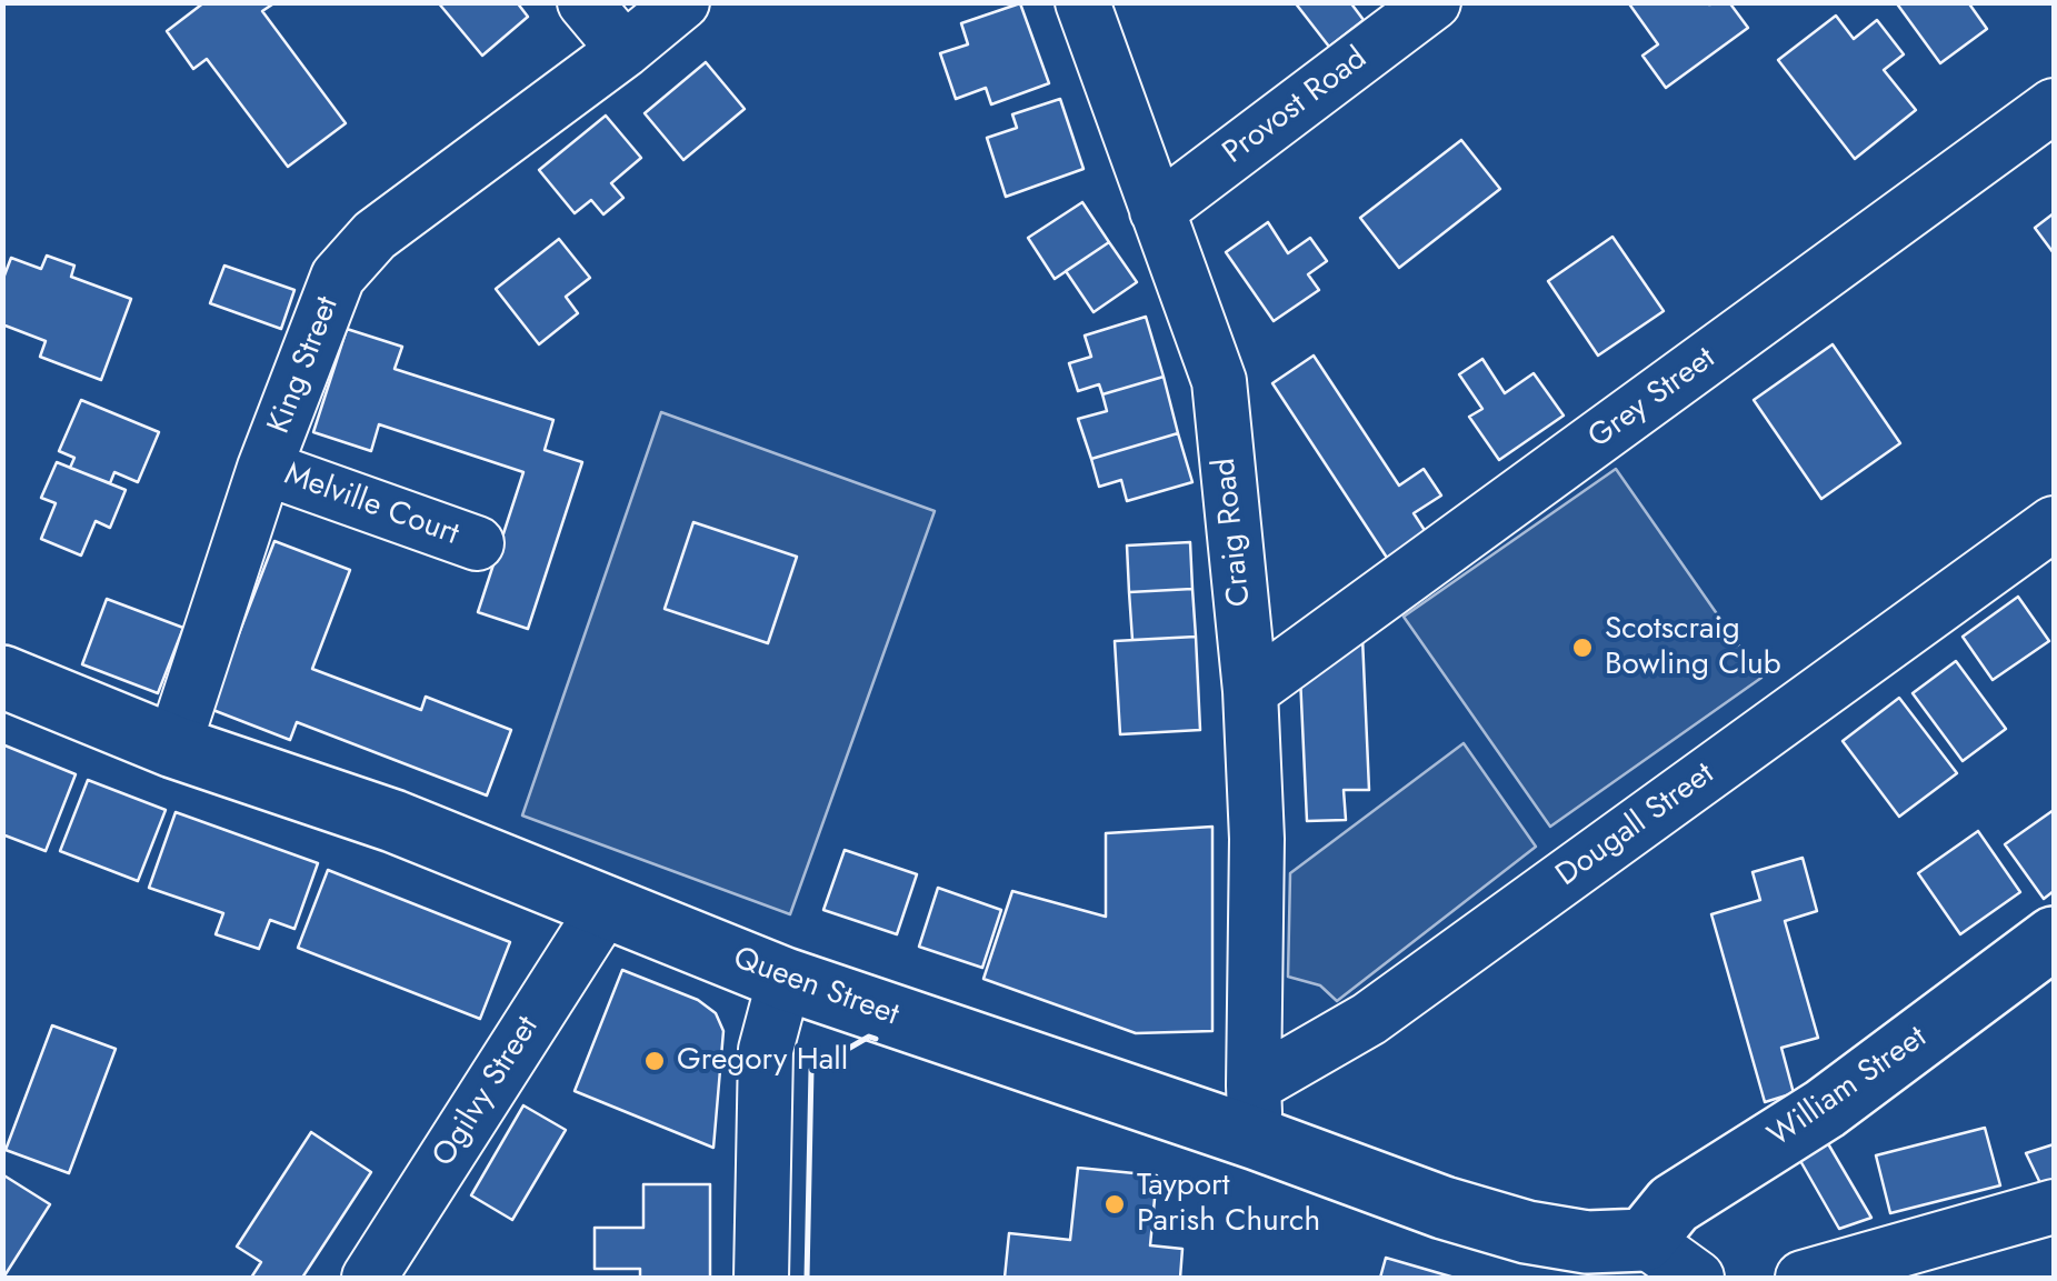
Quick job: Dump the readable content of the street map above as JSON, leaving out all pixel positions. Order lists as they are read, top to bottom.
{
  "streets": {
    "main road": ["Queen Street", "William Street"],
    "street": [
      "Provost Road",
      "King Street",
      "Grey Street",
      "Melville Court",
      "Craig Road",
      "Dougall Street",
      "Ogilvy Street"
    ]
  },
  "crossings": [
    ["Provost Road", "Craig Road"],
    ["King Street", "Melville Court"],
    ["King Street", "Queen Street"],
    ["Grey Street", "Craig Road"],
    ["Craig Road", "Dougall Street"],
    ["Craig Road", "Queen Street"],
    ["Dougall Street", "Queen Street"],
    ["Queen Street", "William Street"],
    ["Queen Street", "Ogilvy Street"]
  ],
  "places": ["Scotscraig Bowling Club", "Gregory Hall", "Tayport Parish Church"]
}
